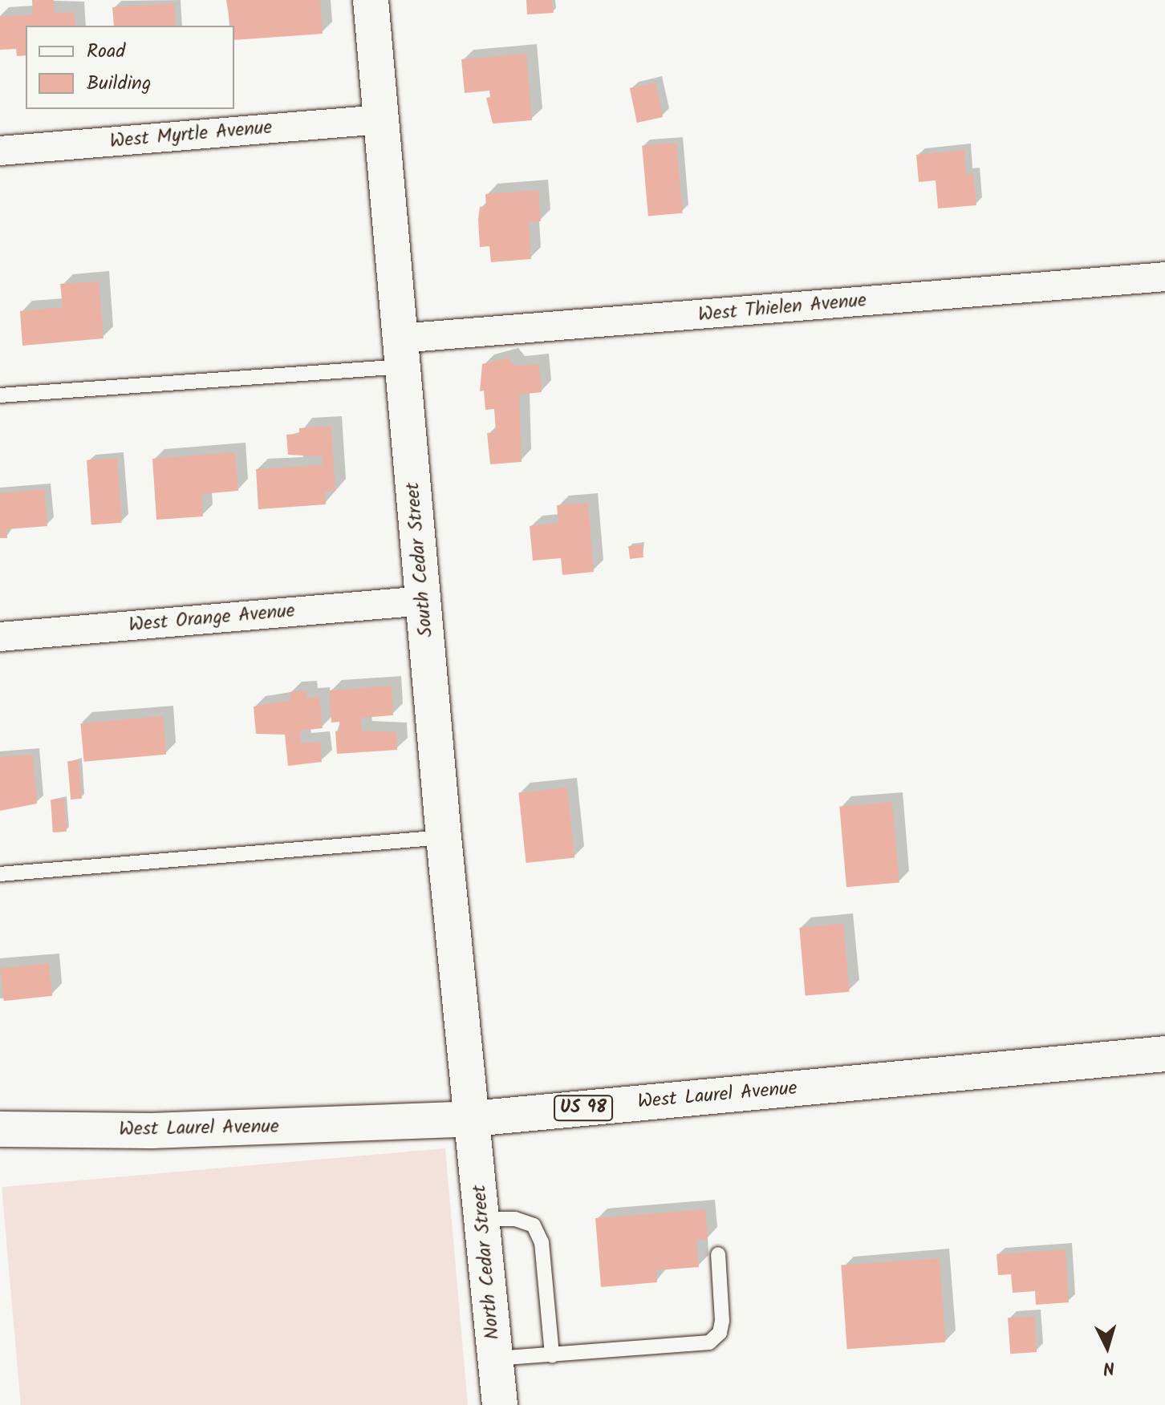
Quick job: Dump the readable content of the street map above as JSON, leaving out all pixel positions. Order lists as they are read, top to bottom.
{
  "streets": {
    "street": [
      "West Myrtle Avenue",
      "West Thielen Avenue",
      "South Cedar Street",
      "West Orange Avenue",
      "West Laurel Avenue",
      "US 98",
      "North Cedar Street"
    ]
  },
  "crossings": [
    ["West Myrtle Avenue", "South Cedar Street"],
    ["West Thielen Avenue", "South Cedar Street"],
    ["South Cedar Street", "West Orange Avenue"],
    ["South Cedar Street", "West Laurel Avenue"],
    ["South Cedar Street", "North Cedar Street"],
    ["West Laurel Avenue", "North Cedar Street"]
  ],
  "legend": ["Road", "Building"],
  "north": "bottom"
}
